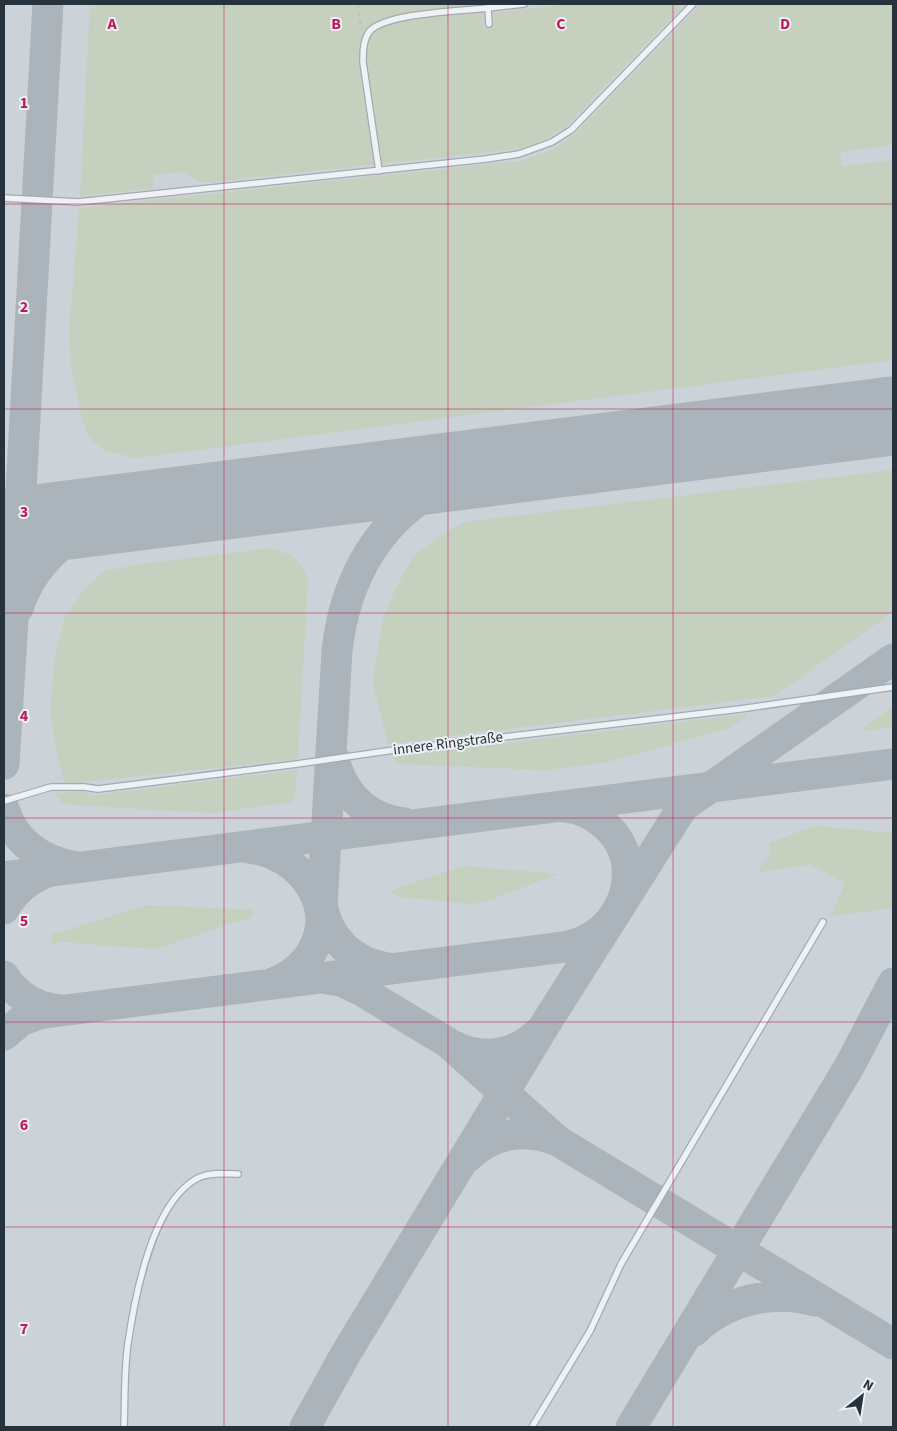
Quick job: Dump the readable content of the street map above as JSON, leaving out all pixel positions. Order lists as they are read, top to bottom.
{
  "streets": {
    "lane": ["innere Ringstraße"]
  },
  "north": "top right",
  "grid": {
    "columns": [
      "A",
      "B",
      "C",
      "D"
    ],
    "rows": [
      "1",
      "2",
      "3",
      "4",
      "5",
      "6",
      "7"
    ]
  }
}
